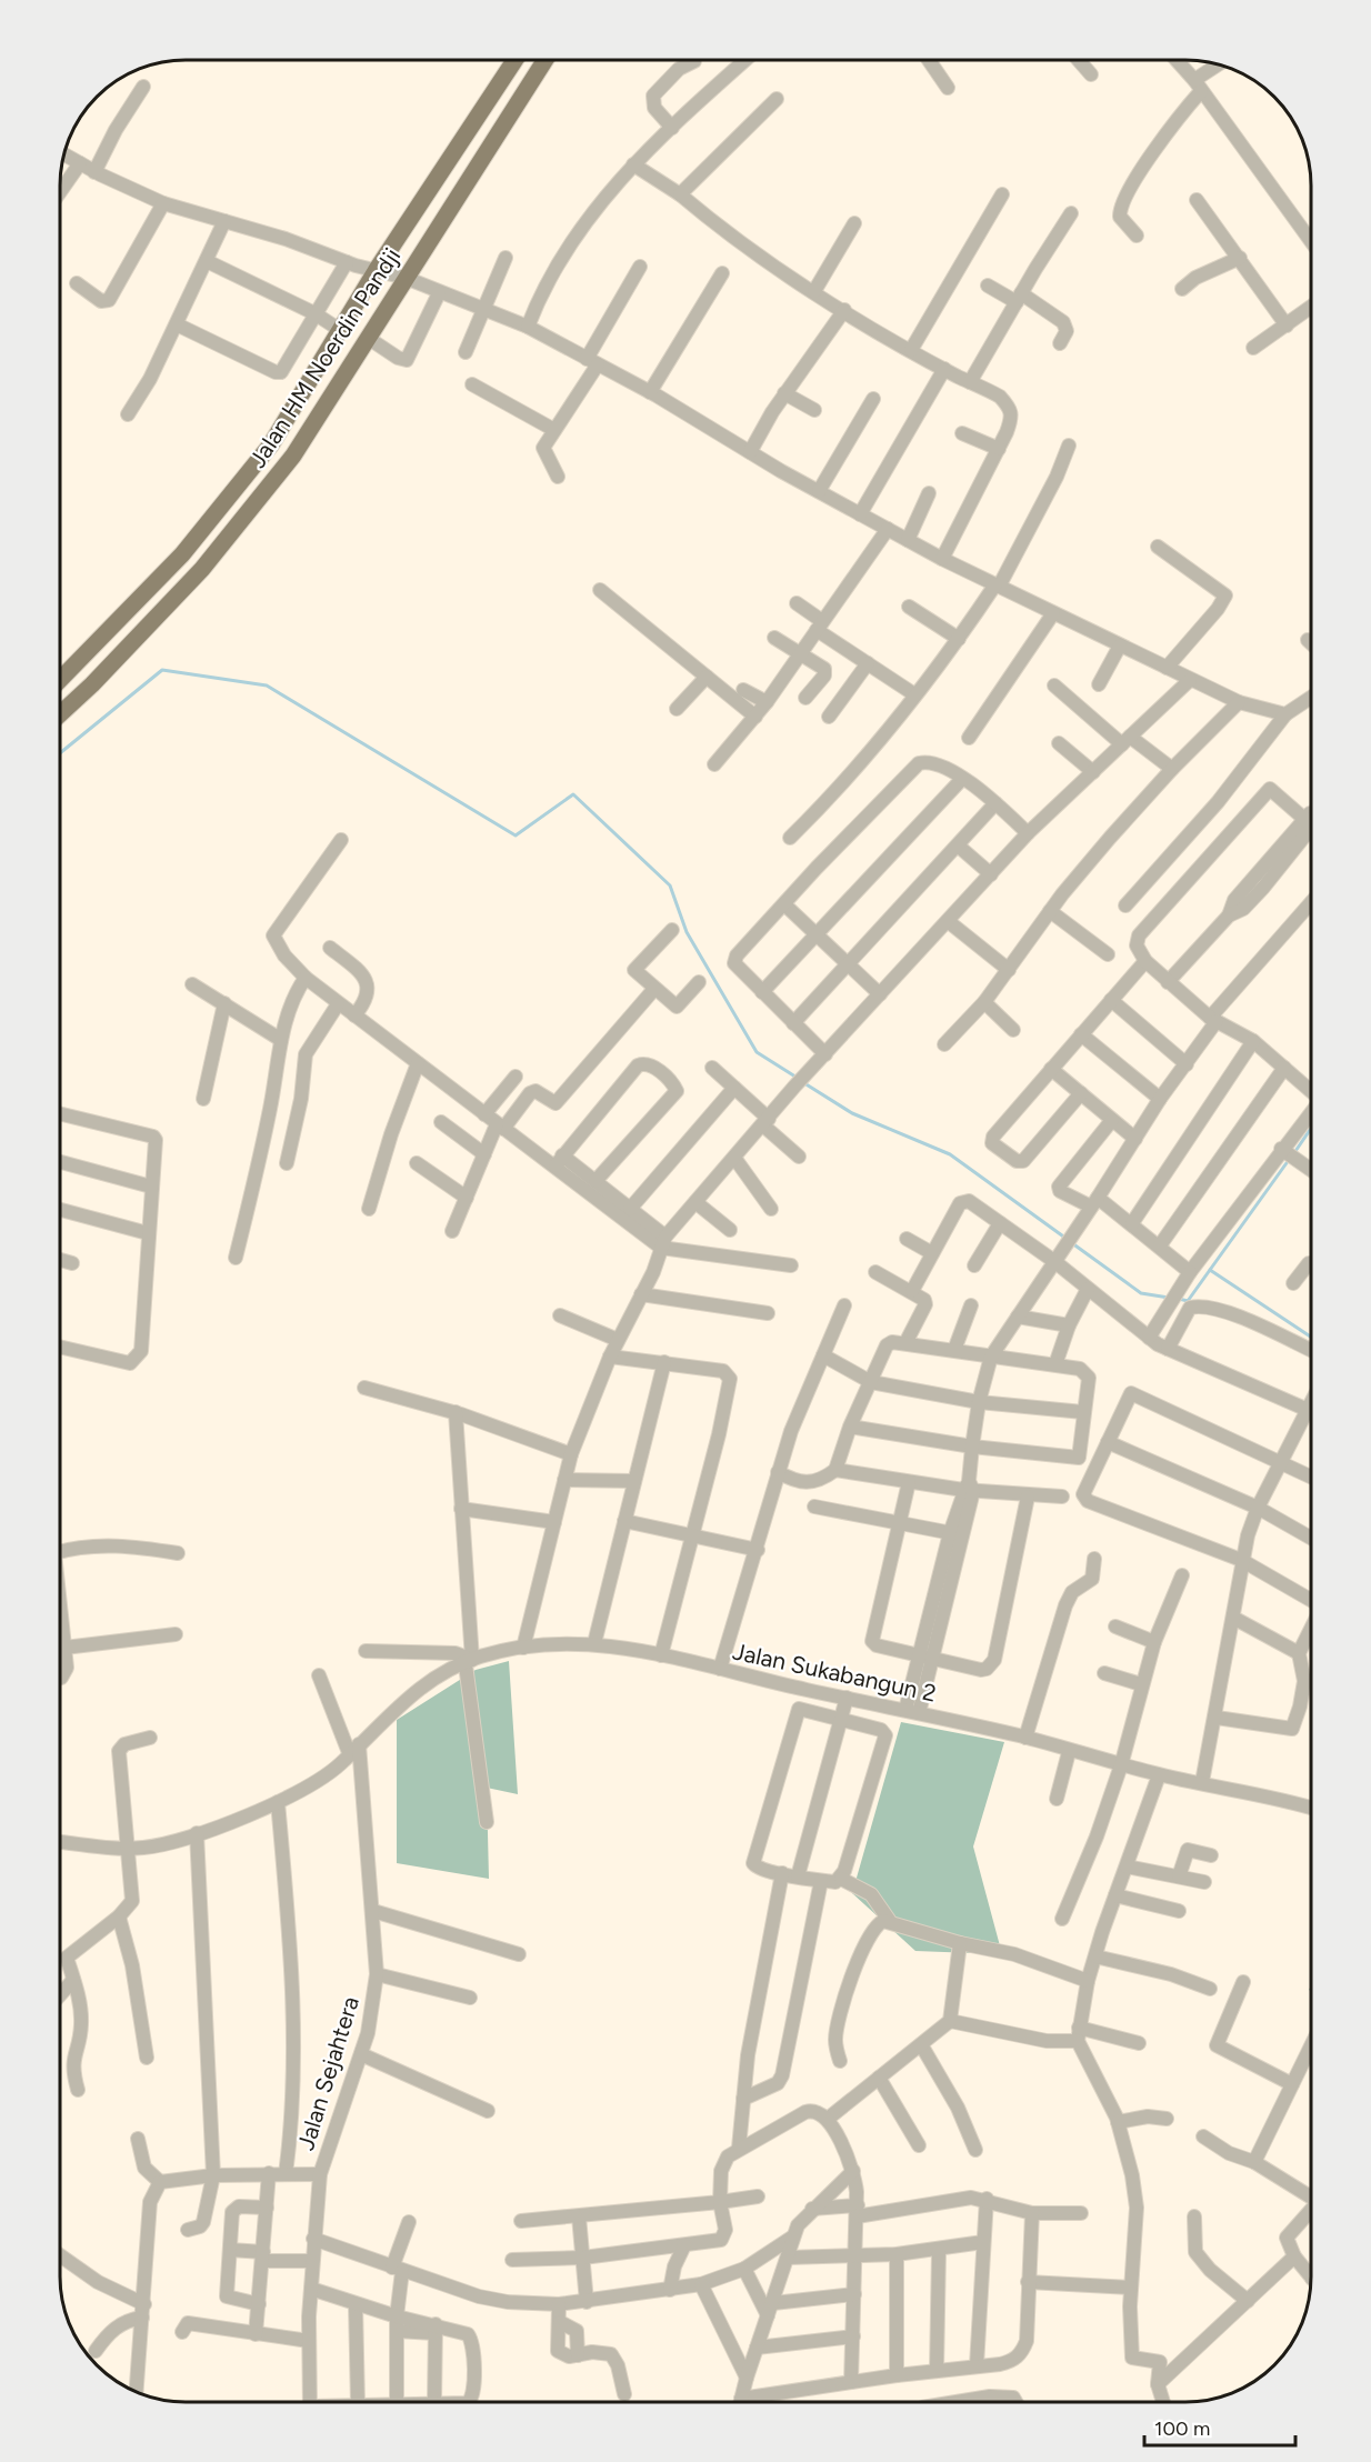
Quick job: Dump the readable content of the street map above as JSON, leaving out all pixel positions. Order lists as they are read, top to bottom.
{
  "streets": {
    "main road": ["Jalan HM Noerdin Pandji"],
    "street": ["Jalan Sukabangun 2", "Jalan Sejahtera"]
  },
  "crossings": [
    ["Jalan Sukabangun 2", "Jalan Sejahtera"]
  ],
  "scale_bar": "100 m"
}
